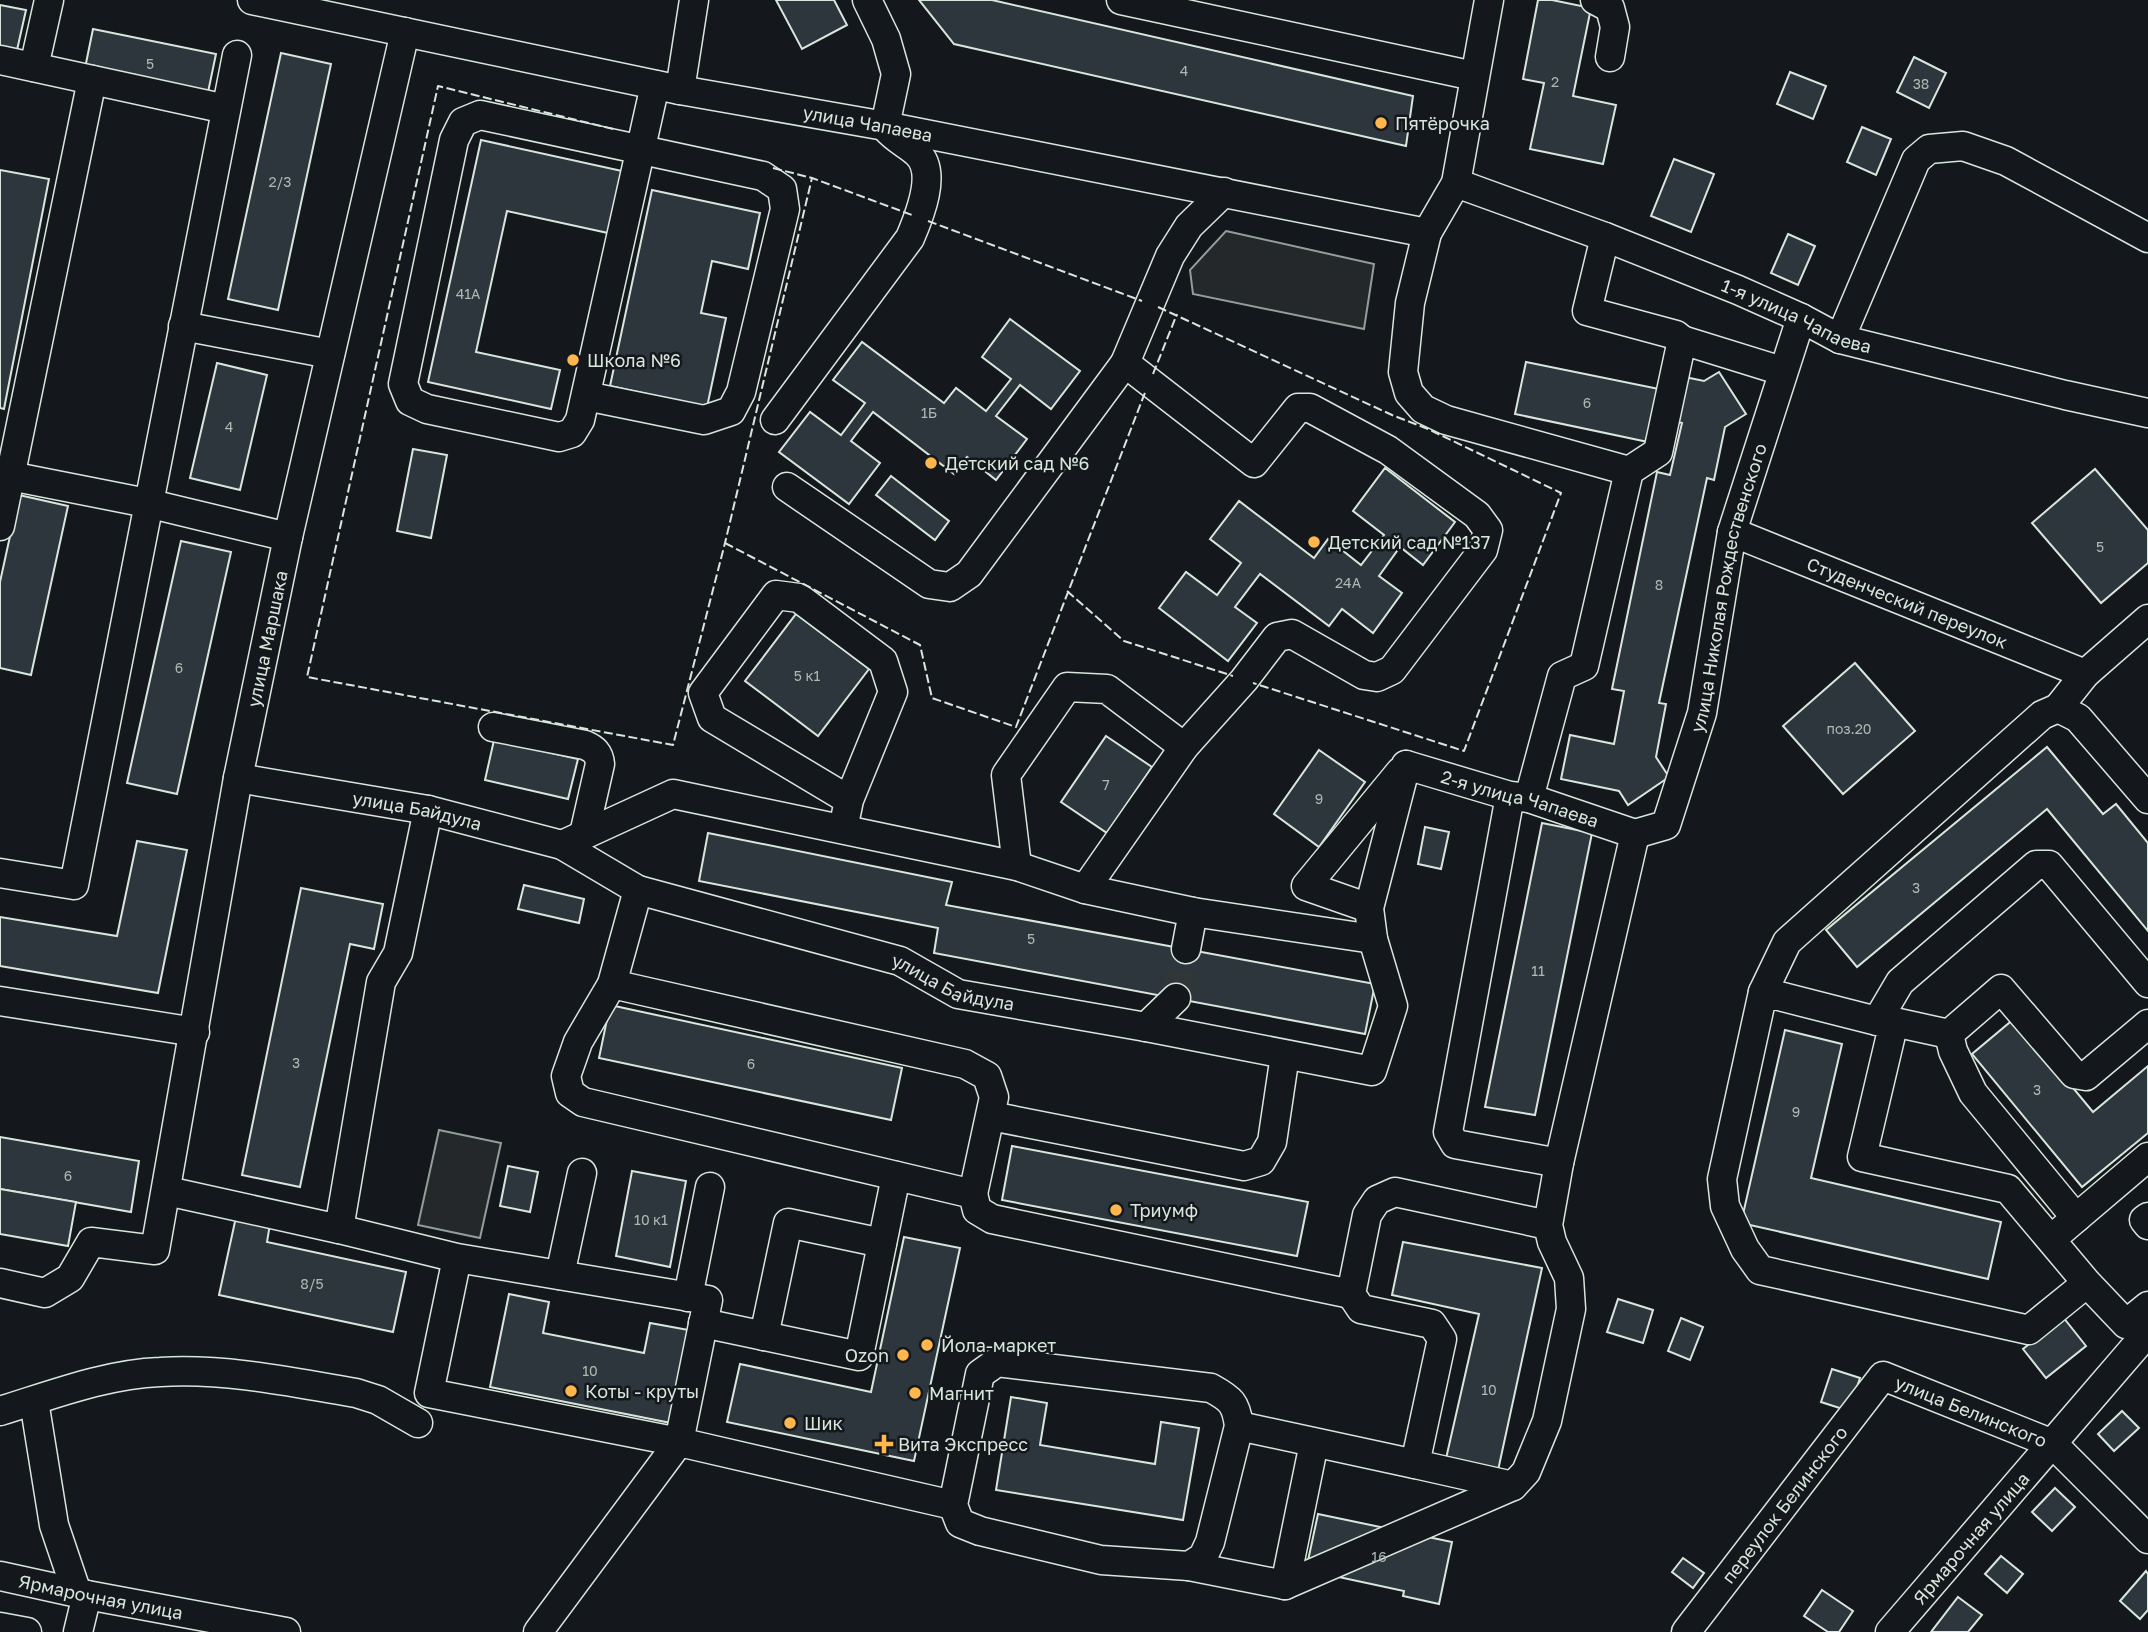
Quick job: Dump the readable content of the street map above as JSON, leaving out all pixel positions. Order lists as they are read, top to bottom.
{
  "streets": {
    "street": [
      "улица Чапаева",
      "1-я улица Чапаева",
      "улица Николая Рождественского",
      "Студенческий переулок",
      "улица Маршака",
      "2-я улица Чапаева",
      "улица Байдула",
      "улица Белинского",
      "переулок Белинского",
      "Ярмарочная улица"
    ]
  },
  "crossings": [
    ["улица Чапаева", "улица Маршака"],
    ["1-я улица Чапаева", "улица Николая Рождественского"],
    ["улица Николая Рождественского", "Студенческий переулок"],
    ["улица Николая Рождественского", "2-я улица Чапаева"],
    ["улица Маршака", "улица Байдула"],
    ["2-я улица Чапаева", "улица Байдула"],
    ["улица Белинского", "переулок Белинского"],
    ["улица Белинского", "Ярмарочная улица"]
  ],
  "places": {
    "other": [
      "Пятёрочка",
      "Школа №6",
      "Детский сад №6",
      "Детский сад №137",
      "Триумф",
      "Йола-маркет",
      "Ozon",
      "Коты - круты",
      "Магнит",
      "Шик"
    ],
    "health": ["Вита Экспресс"]
  },
  "house_numbers": [
    "5",
    "4",
    "2",
    "38",
    "2/3",
    "41А",
    "6",
    "1Б",
    "4",
    "5",
    "24А",
    "8",
    "6",
    "5 к1",
    "поз.20",
    "7",
    "9",
    "3",
    "5",
    "11",
    "3",
    "6",
    "3",
    "9",
    "6",
    "10 к1",
    "8/5",
    "10",
    "10",
    "16"
  ]
}
